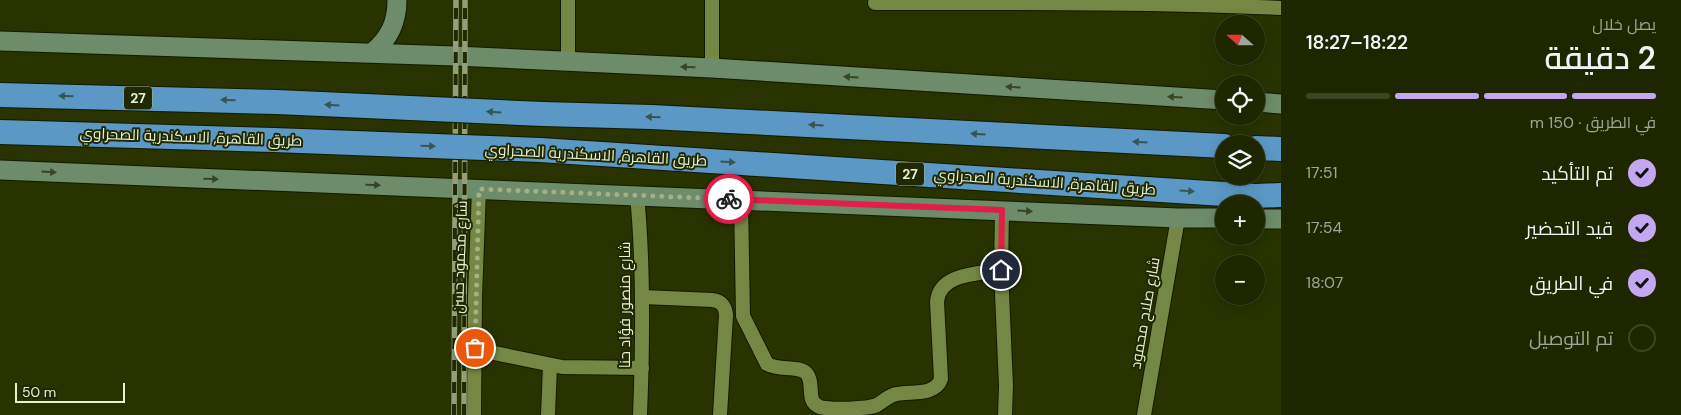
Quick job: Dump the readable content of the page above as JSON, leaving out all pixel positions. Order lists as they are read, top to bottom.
{
  "streets": {
    "highway": ["27", "طريق القاهرة, الاسكندرية الصحراوي"],
    "street": ["شارع محمود حسن", "شارع منصور فؤاد حنا", "شارع صلاح محمود"]
  },
  "scale_bar": "50 m",
  "north": "left",
  "page": {
    "heading": ["2 دقيقة", "يصل خلال", "18:22–18:27"],
    "map_buttons": ["+", "−"],
    "bar": "في الطريق · 150 m",
    "list": [
      ["تم التأكيد", "17:51"],
      ["قيد التحضير", "17:54"],
      ["في الطريق", "18:07"],
      "تم التوصيل"
    ],
    "scale": "50 m"
  }
}
